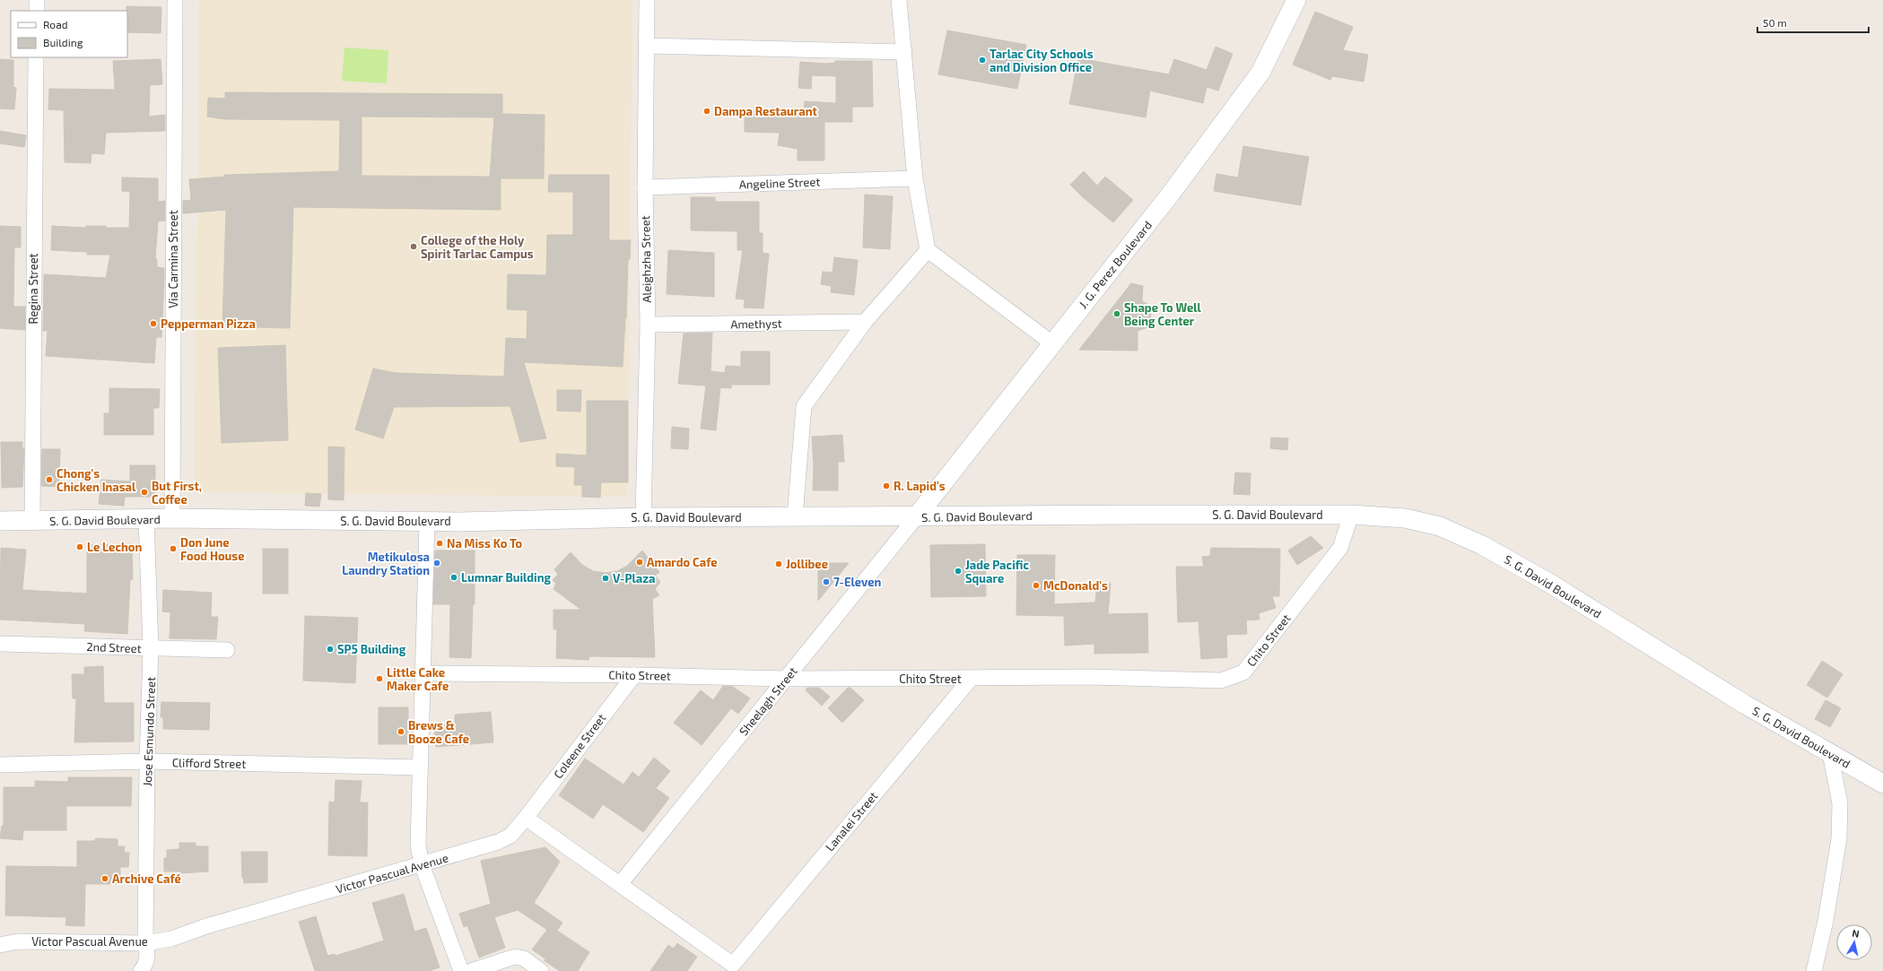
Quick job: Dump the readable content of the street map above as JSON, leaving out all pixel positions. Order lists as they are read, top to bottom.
{
  "streets": {
    "street": [
      "Angeline Street",
      "Via Carmina Street",
      "Aleighzha Street",
      "J. G. Perez Boulevard",
      "Regina Street",
      "Amethyst",
      "S. G. David Boulevard",
      "Chito Street",
      "2nd Street",
      "Sheelagh Street",
      "Jose Esmundo Street",
      "Coleene Street",
      "Clifford Street",
      "Lanalei Street",
      "Victor Pascual Avenue"
    ]
  },
  "crossings": [
    ["Angeline Street", "Aleighzha Street"],
    ["Via Carmina Street", "S. G. David Boulevard"],
    ["Aleighzha Street", "Amethyst"],
    ["Aleighzha Street", "S. G. David Boulevard"],
    ["J. G. Perez Boulevard", "S. G. David Boulevard"],
    ["J. G. Perez Boulevard", "Sheelagh Street"],
    ["Regina Street", "S. G. David Boulevard"],
    ["S. G. David Boulevard", "Chito Street"],
    ["S. G. David Boulevard", "Sheelagh Street"],
    ["S. G. David Boulevard", "Jose Esmundo Street"],
    ["Chito Street", "Sheelagh Street"],
    ["Chito Street", "Coleene Street"],
    ["Chito Street", "Lanalei Street"],
    ["2nd Street", "Jose Esmundo Street"],
    ["Sheelagh Street", "Lanalei Street"],
    ["Jose Esmundo Street", "Clifford Street"],
    ["Jose Esmundo Street", "Victor Pascual Avenue"],
    ["Coleene Street", "Victor Pascual Avenue"]
  ],
  "places": [
    "Tarlac City Schools and Division Office",
    "Dampa Restaurant",
    "College of the Holy Spirit Tarlac Campus",
    "Shape To Well Being Center",
    "Pepperman Pizza",
    "Chong's Chicken Inasal",
    "R. Lapid's",
    "But First, Coffee",
    "Na Miss Ko To",
    "Le Lechon",
    "Don June Food House",
    "Amardo Cafe",
    "Metikulosa Laundry Station",
    "Jollibee",
    "Jade Pacific Square",
    "Lumnar Building",
    "V-Plaza",
    "7-Eleven",
    "McDonald's",
    "SP5 Building",
    "Little Cake Maker Cafe",
    "Brews & Booze Cafe",
    "Archive Café"
  ],
  "legend": ["Road", "Building"],
  "scale_bar": "50 m",
  "north": "top"
}
